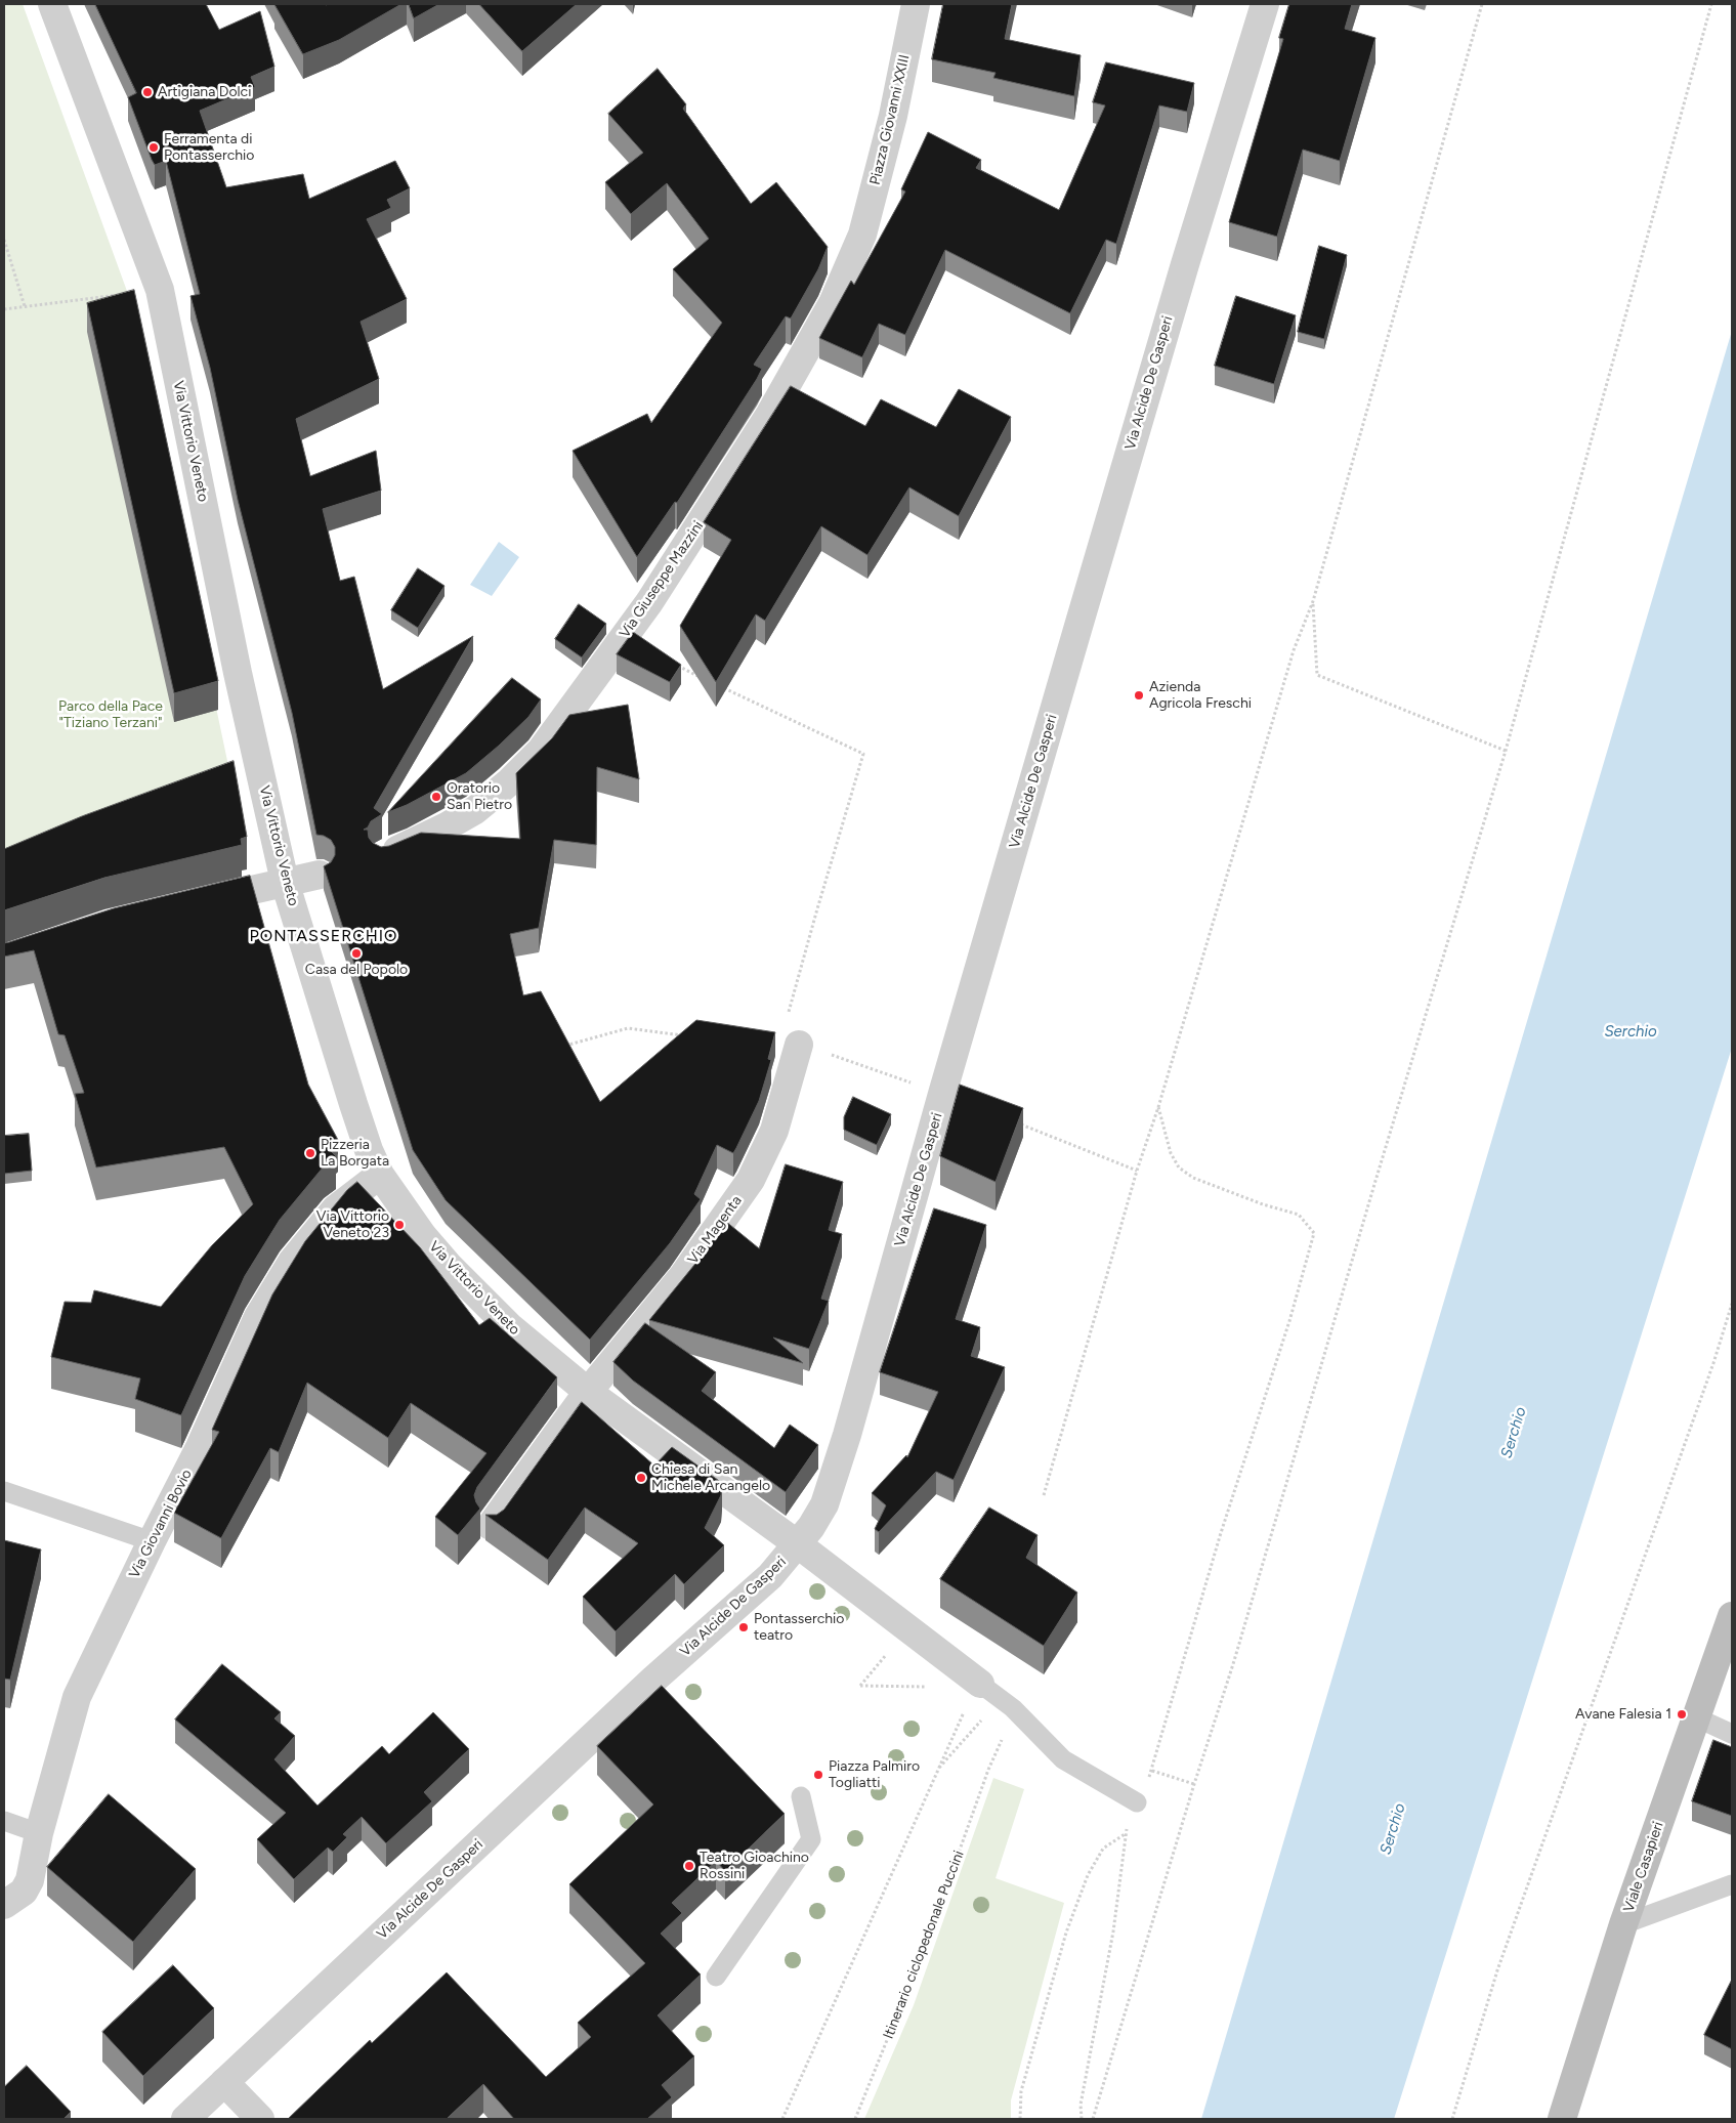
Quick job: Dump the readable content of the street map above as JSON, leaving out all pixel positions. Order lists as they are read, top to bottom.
{
  "streets": {
    "main road": ["Viale Casapieri"],
    "street": [
      "Piazza Giovanni XXIII",
      "Via Alcide De Gasperi",
      "Via Vittorio Veneto",
      "Via Giuseppe Mazzini",
      "Via Magenta",
      "Via Giovanni Bovio"
    ],
    "path": ["Itinerario ciclopedonale Puccini"]
  },
  "crossings": [
    ["Piazza Giovanni XXIII", "Via Giuseppe Mazzini"],
    ["Via Alcide De Gasperi", "Via Vittorio Veneto"],
    ["Via Vittorio Veneto", "Via Magenta"],
    ["Via Vittorio Veneto", "Via Giovanni Bovio"]
  ],
  "districts": ["PONTASSERCHIO"],
  "water": ["Serchio"],
  "parks": ["Parco della Pace \"Tiziano Terzani\""],
  "places": [
    "Artigiana Dolci",
    "Ferramenta di Pontasserchio",
    "Azienda Agricola Freschi",
    "Oratorio San Pietro",
    "Casa del Popolo",
    "Pizzeria La Borgata",
    "Via Vittorio Veneto 23",
    "Chiesa di San Michele Arcangelo",
    "Pontasserchio teatro",
    "Avane Falesia 1",
    "Piazza Palmiro Togliatti",
    "Teatro Gioachino Rossini"
  ]
}
